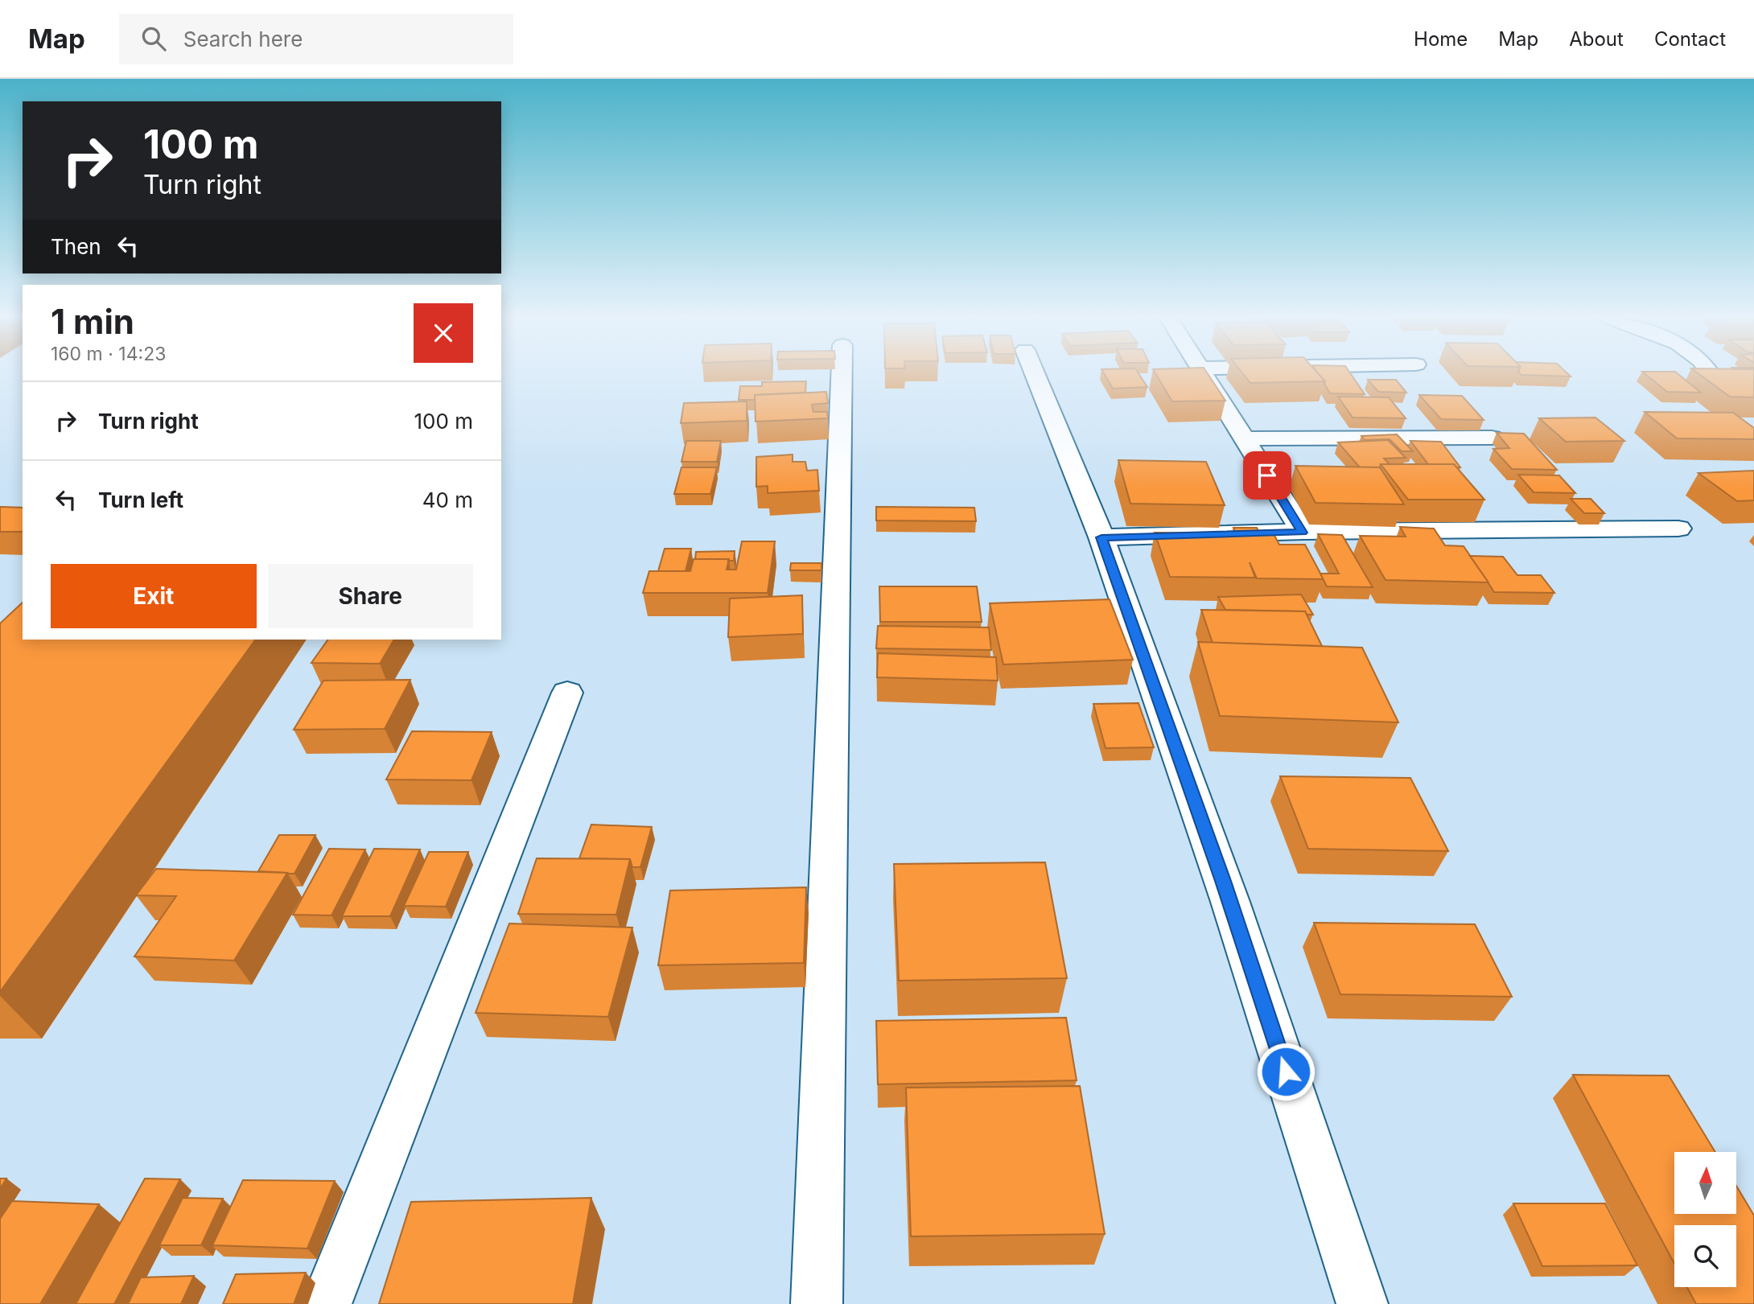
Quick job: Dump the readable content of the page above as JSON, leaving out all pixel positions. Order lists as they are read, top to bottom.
{
  "north": "top",
  "page": {
    "header": "Map",
    "search": "Search here",
    "nav": [
      "Home",
      "Map",
      "About",
      "Contact"
    ],
    "turn": ["100 m", "Turn right"],
    "then": "Then",
    "heading": ["1 min", "160 m · 14:23"],
    "list": [
      {
        "name": "Turn right",
        "value": "100 m"
      },
      {
        "name": "Turn left",
        "value": "40 m"
      }
    ],
    "buttons": ["Exit", "Share"]
  }
}
